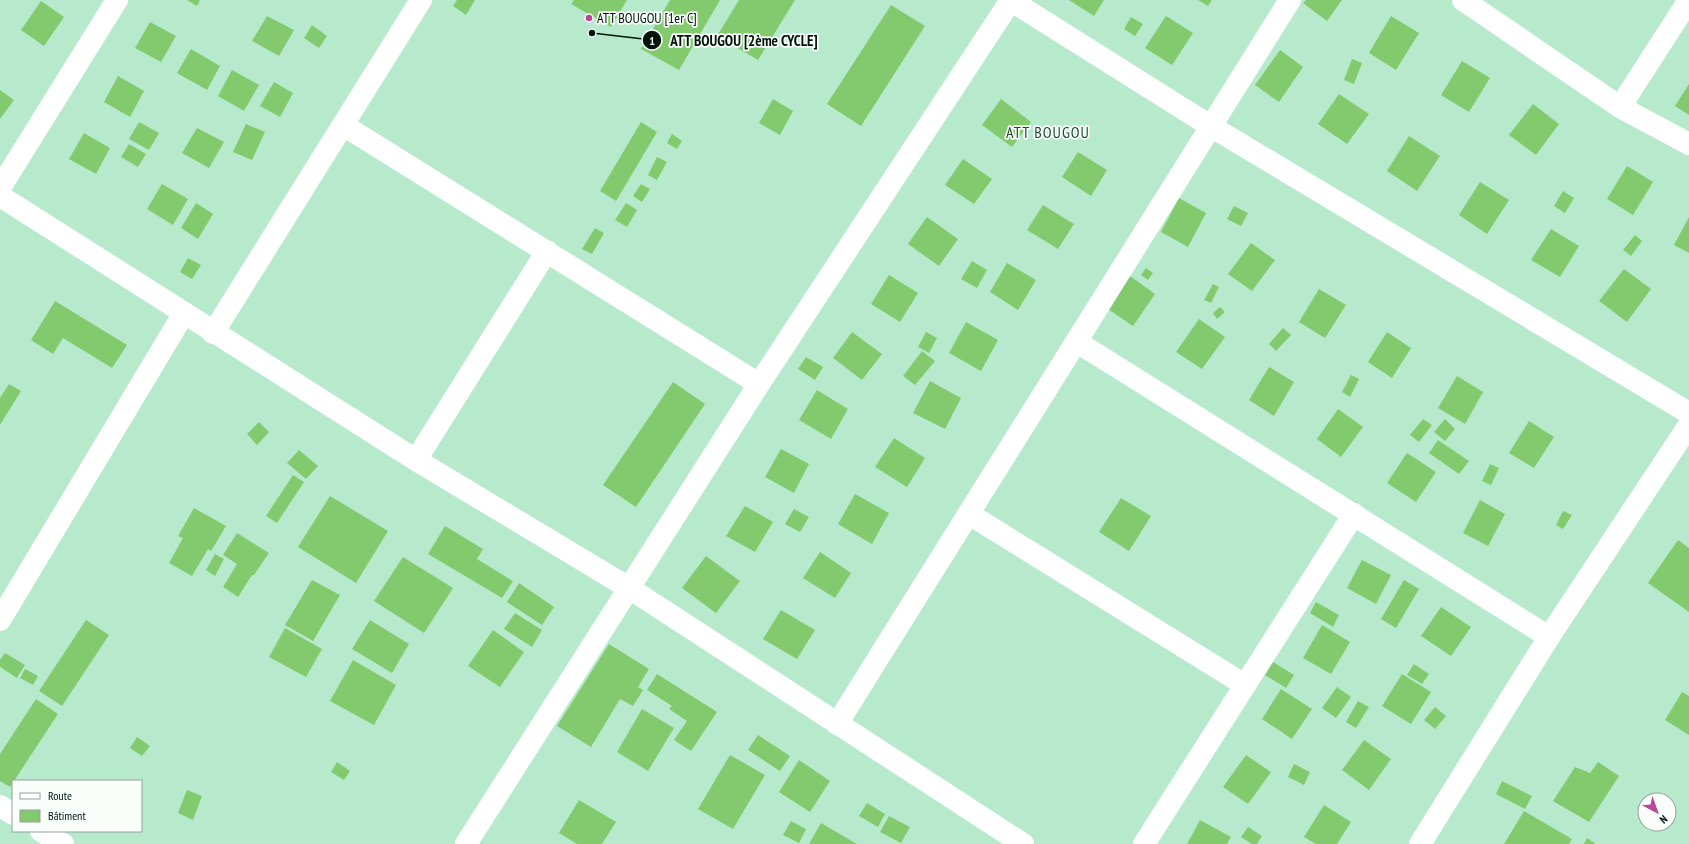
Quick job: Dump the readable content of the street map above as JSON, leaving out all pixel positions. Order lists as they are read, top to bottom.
{
  "districts": ["ATT BOUGOU"],
  "places": ["ATT BOUGOU [1er C]", "ATT BOUGOU [2ème CYCLE]"],
  "legend": ["Route", "Bâtiment"],
  "north": "bottom right"
}
